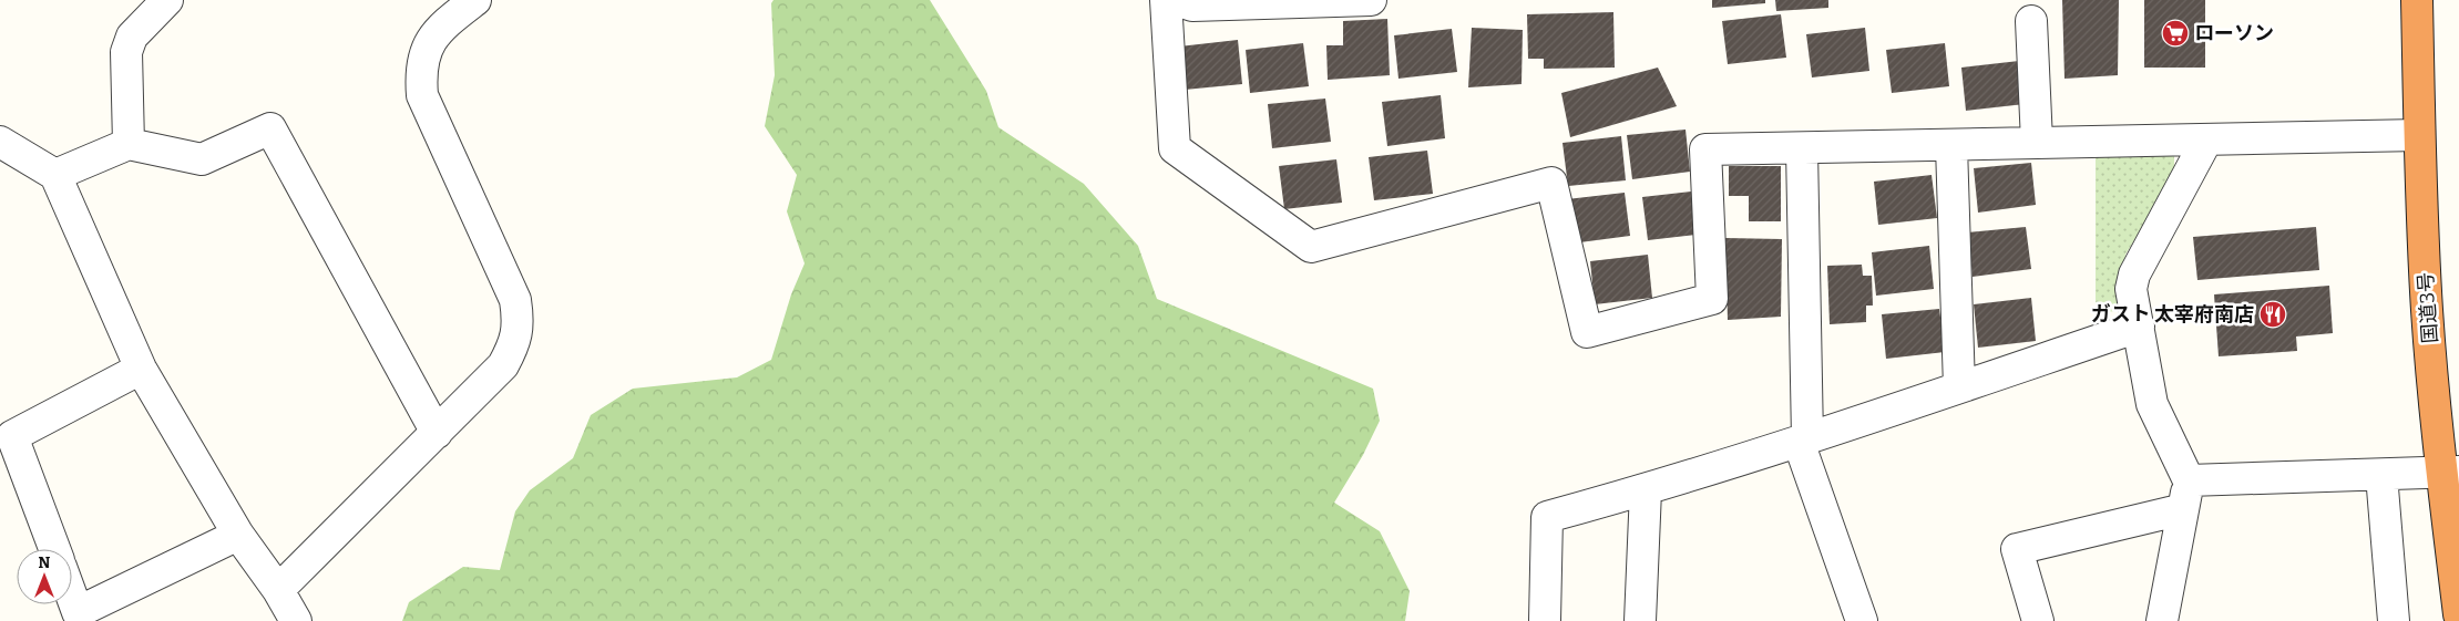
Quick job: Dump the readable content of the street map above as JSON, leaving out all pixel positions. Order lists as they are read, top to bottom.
{
  "streets": {
    "highway": ["国道3号"]
  },
  "places": {
    "supermarket": ["ローソン"],
    "restaurant": ["ガスト 太宰府南店"]
  },
  "north": "top"
}
